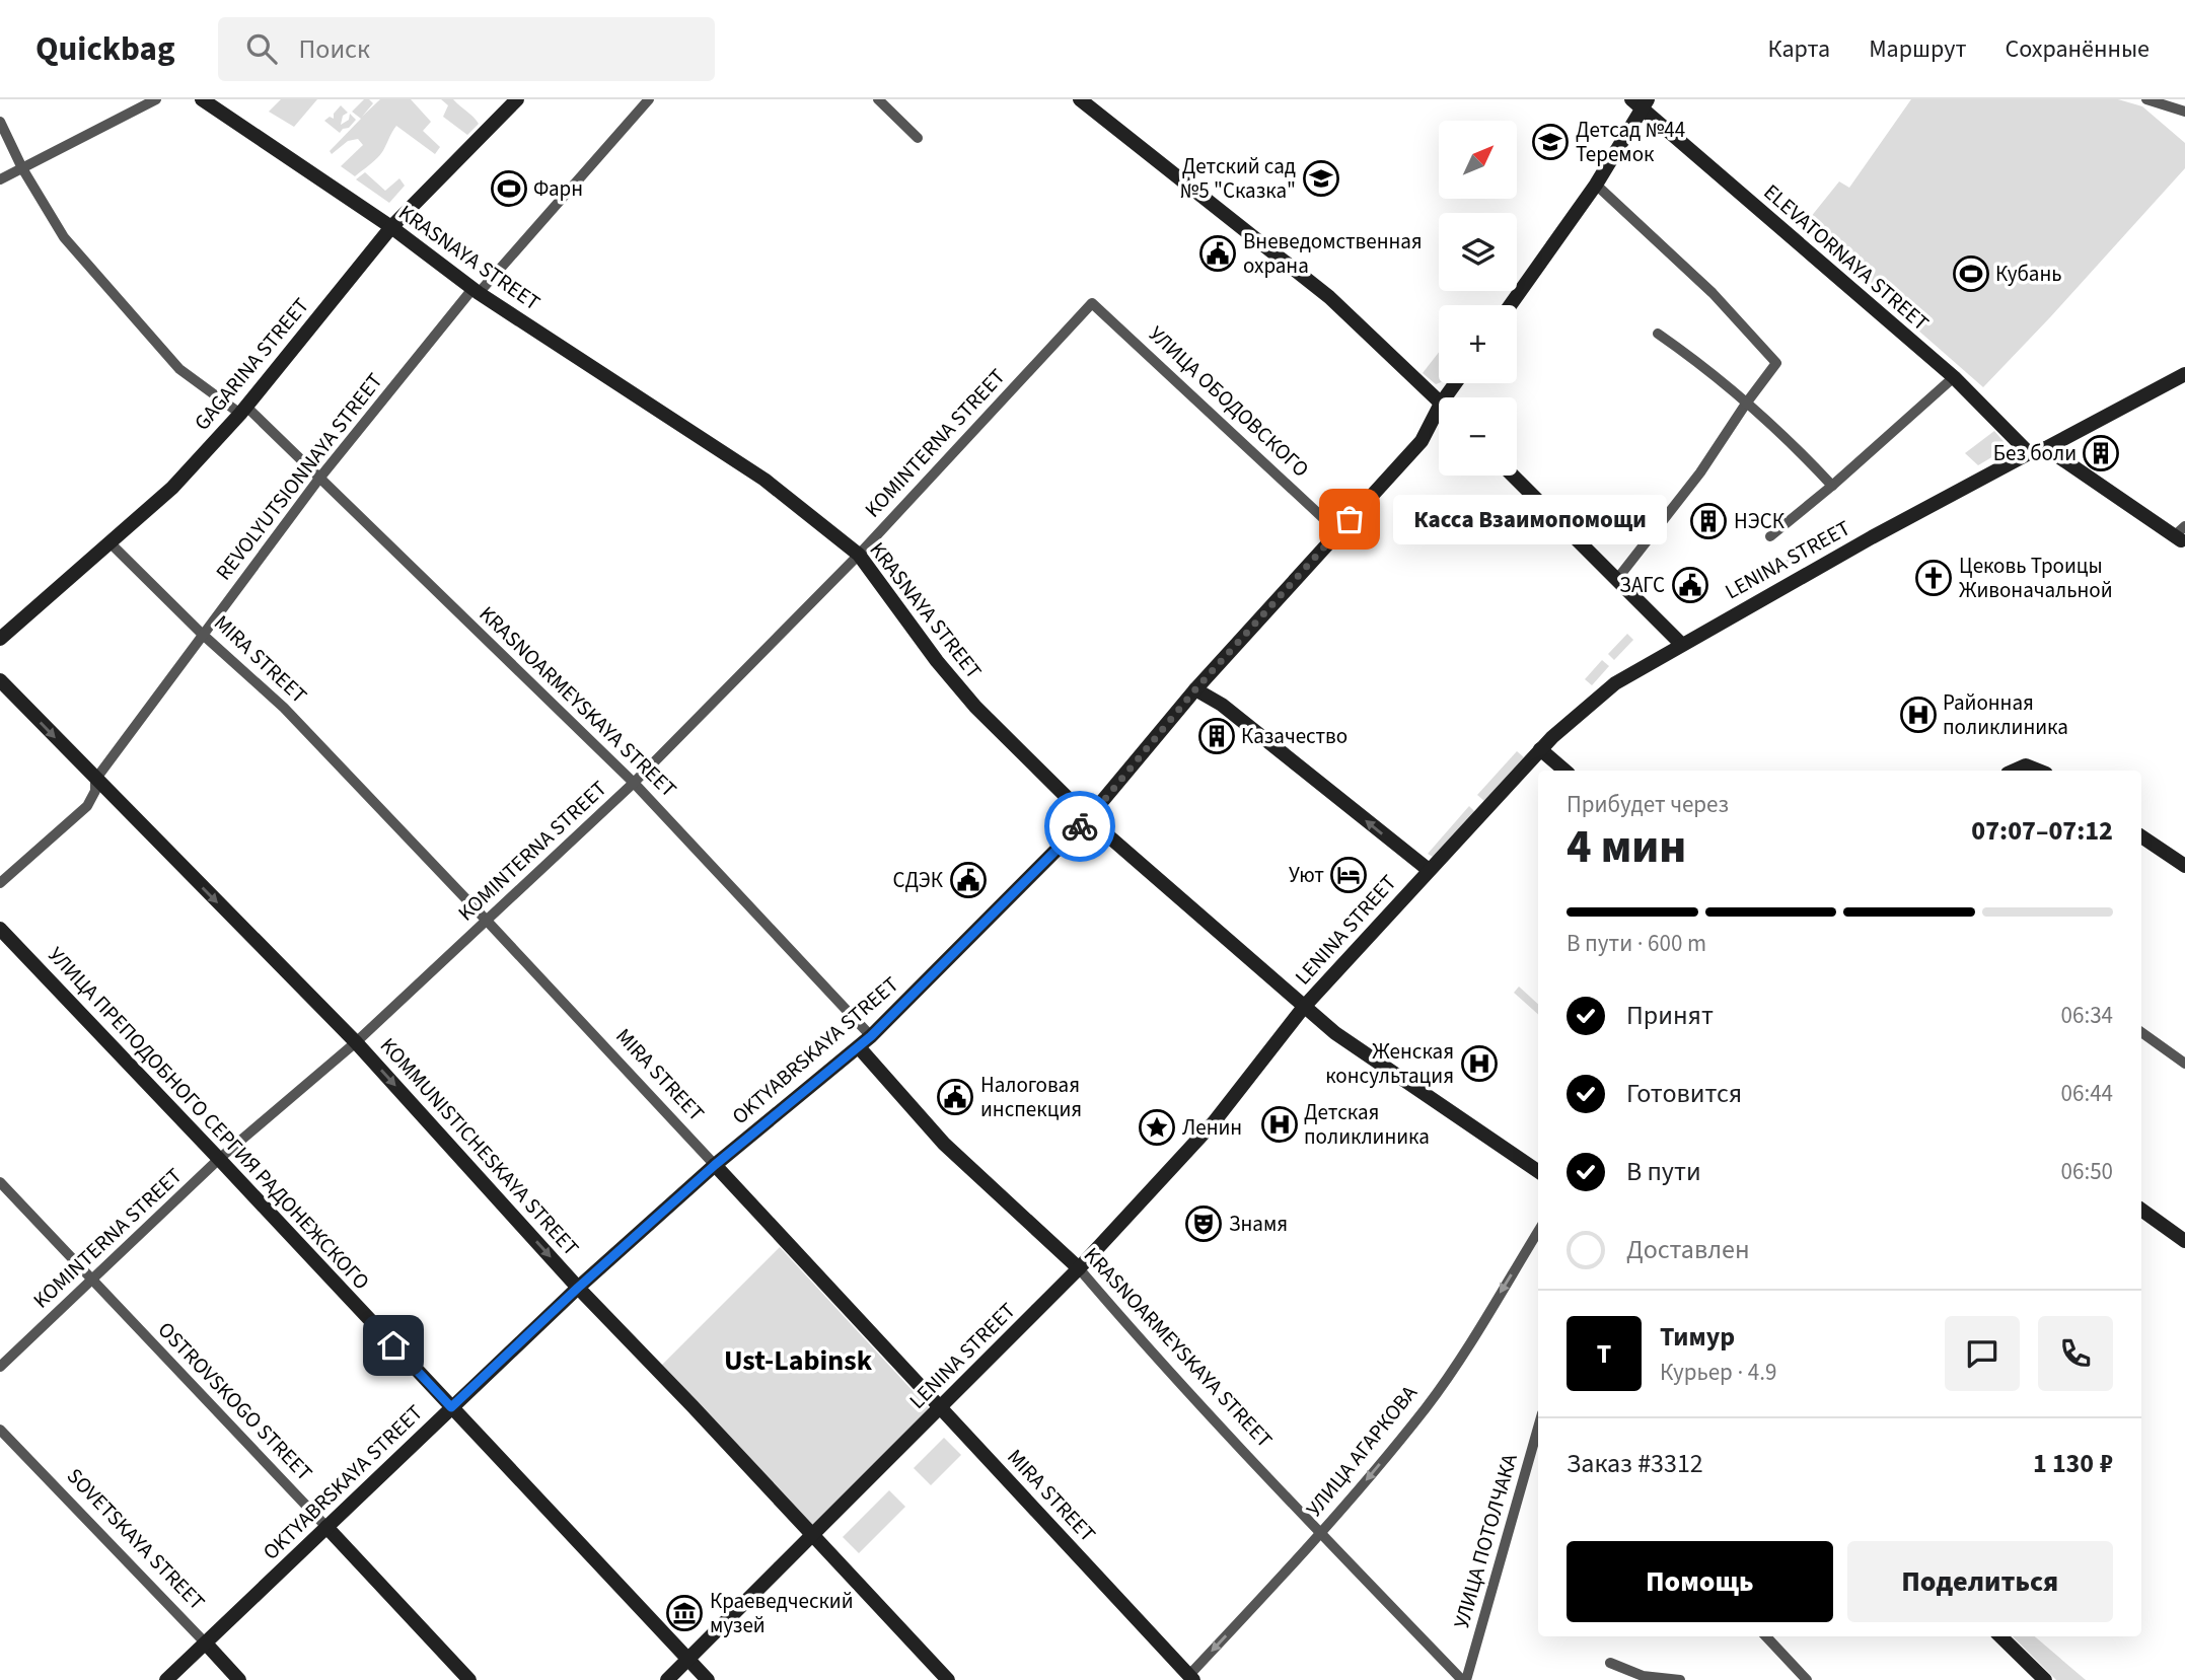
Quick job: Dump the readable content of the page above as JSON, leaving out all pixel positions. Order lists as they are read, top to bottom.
{
  "streets": {
    "street": [
      "KRASNAYA STREET",
      "ELEVATORNAYA STREET",
      "GAGARINA STREET",
      "УЛИЦА ОБОДОВСКОГО",
      "KOMINTERNA STREET",
      "REVOLYUTSIONNAYA STREET",
      "LENINA STREET",
      "MIRA STREET",
      "KRASNOARMEYSKAYA STREET",
      "OKTYABRSKAYA STREET",
      "УЛИЦА ПРЕПОДОБНОГО СЕРГИЯ РАДОНЕЖСКОГО",
      "KOMMUNISTICHESKAYA STREET",
      "OSTROVSKOGO STREET",
      "УЛИЦА АГАРКОВА",
      "SOVETSKAYA STREET",
      "УЛИЦА ПОТОЛЧАКА"
    ]
  },
  "crossings": [
    ["KRASNAYA STREET", "GAGARINA STREET"],
    ["KRASNAYA STREET", "KOMINTERNA STREET"],
    ["KRASNAYA STREET", "REVOLYUTSIONNAYA STREET"],
    ["KRASNAYA STREET", "LENINA STREET"],
    ["KRASNAYA STREET", "OKTYABRSKAYA STREET"],
    ["ELEVATORNAYA STREET", "LENINA STREET"],
    ["GAGARINA STREET", "MIRA STREET"],
    ["GAGARINA STREET", "KRASNOARMEYSKAYA STREET"],
    ["УЛИЦА ОБОДОВСКОГО", "KOMINTERNA STREET"],
    ["УЛИЦА ОБОДОВСКОГО", "OKTYABRSKAYA STREET"],
    ["KOMINTERNA STREET", "MIRA STREET"],
    ["KOMINTERNA STREET", "KRASNOARMEYSKAYA STREET"],
    ["KOMINTERNA STREET", "УЛИЦА ПРЕПОДОБНОГО СЕРГИЯ РАДОНЕЖСКОГО"],
    ["KOMINTERNA STREET", "KOMMUNISTICHESKAYA STREET"],
    ["KOMINTERNA STREET", "OSTROVSKOGO STREET"],
    ["REVOLYUTSIONNAYA STREET", "MIRA STREET"],
    ["REVOLYUTSIONNAYA STREET", "KRASNOARMEYSKAYA STREET"],
    ["REVOLYUTSIONNAYA STREET", "KOMMUNISTICHESKAYA STREET"],
    ["LENINA STREET", "MIRA STREET"],
    ["LENINA STREET", "KRASNOARMEYSKAYA STREET"],
    ["LENINA STREET", "УЛИЦА ПРЕПОДОБНОГО СЕРГИЯ РАДОНЕЖСКОГО"],
    ["LENINA STREET", "KOMMUNISTICHESKAYA STREET"],
    ["MIRA STREET", "OKTYABRSKAYA STREET"],
    ["MIRA STREET", "УЛИЦА АГАРКОВА"],
    ["KRASNOARMEYSKAYA STREET", "OKTYABRSKAYA STREET"],
    ["KRASNOARMEYSKAYA STREET", "УЛИЦА АГАРКОВА"],
    ["KRASNOARMEYSKAYA STREET", "УЛИЦА ПОТОЛЧАКА"],
    ["OKTYABRSKAYA STREET", "УЛИЦА ПРЕПОДОБНОГО СЕРГИЯ РАДОНЕЖСКОГО"],
    ["OKTYABRSKAYA STREET", "KOMMUNISTICHESKAYA STREET"],
    ["OKTYABRSKAYA STREET", "OSTROVSKOGO STREET"],
    ["OKTYABRSKAYA STREET", "SOVETSKAYA STREET"]
  ],
  "one_way": ["KOMMUNISTICHESKAYA STREET", "УЛИЦА АГАРКОВА"],
  "districts": ["Ust-Labinsk"],
  "places": {
    "school or university": ["Детсад №44 Теремок", "Детский сад №5 \"Сказка\""],
    "sports": ["Фарн", "Кубань"],
    "public building": [
      "Вневедомственная охрана",
      "ЗАГС",
      "СДЭК",
      "Налоговая инспекция"
    ],
    "building": ["Без боли", "НЭСК", "Казачество"],
    "other": ["Касса Взаимопомощи"],
    "church": ["Цековь Троицы Живоначальной"],
    "hospital": ["Районная поликлиника", "Женская консультация", "Детская поликлиника"],
    "hotel": ["Уют"],
    "place": ["Ленин"],
    "theatre": ["Знамя"],
    "museum": ["Краеведческий музей"]
  },
  "north": "top right",
  "page": {
    "header": "Quickbag",
    "search": "Поиск",
    "nav": ["Карта", "Маршрут", "Сохранённые"],
    "map_buttons": ["+", "−"],
    "bubble": "Касса Взаимопомощи",
    "heading": ["4 мин", "Прибудет через", "07:07–07:12"],
    "panel": [
      "Тимур",
      "Курьер · 4.9",
      "Заказ #3312",
      "1 130 ₽"
    ],
    "bar": "В пути · 600 m",
    "list": [
      ["Принят", "06:34"],
      ["Готовится", "06:44"],
      ["В пути", "06:50"],
      "Доставлен"
    ],
    "round": "Т",
    "buttons": ["Помощь", "Поделиться"]
  }
}
